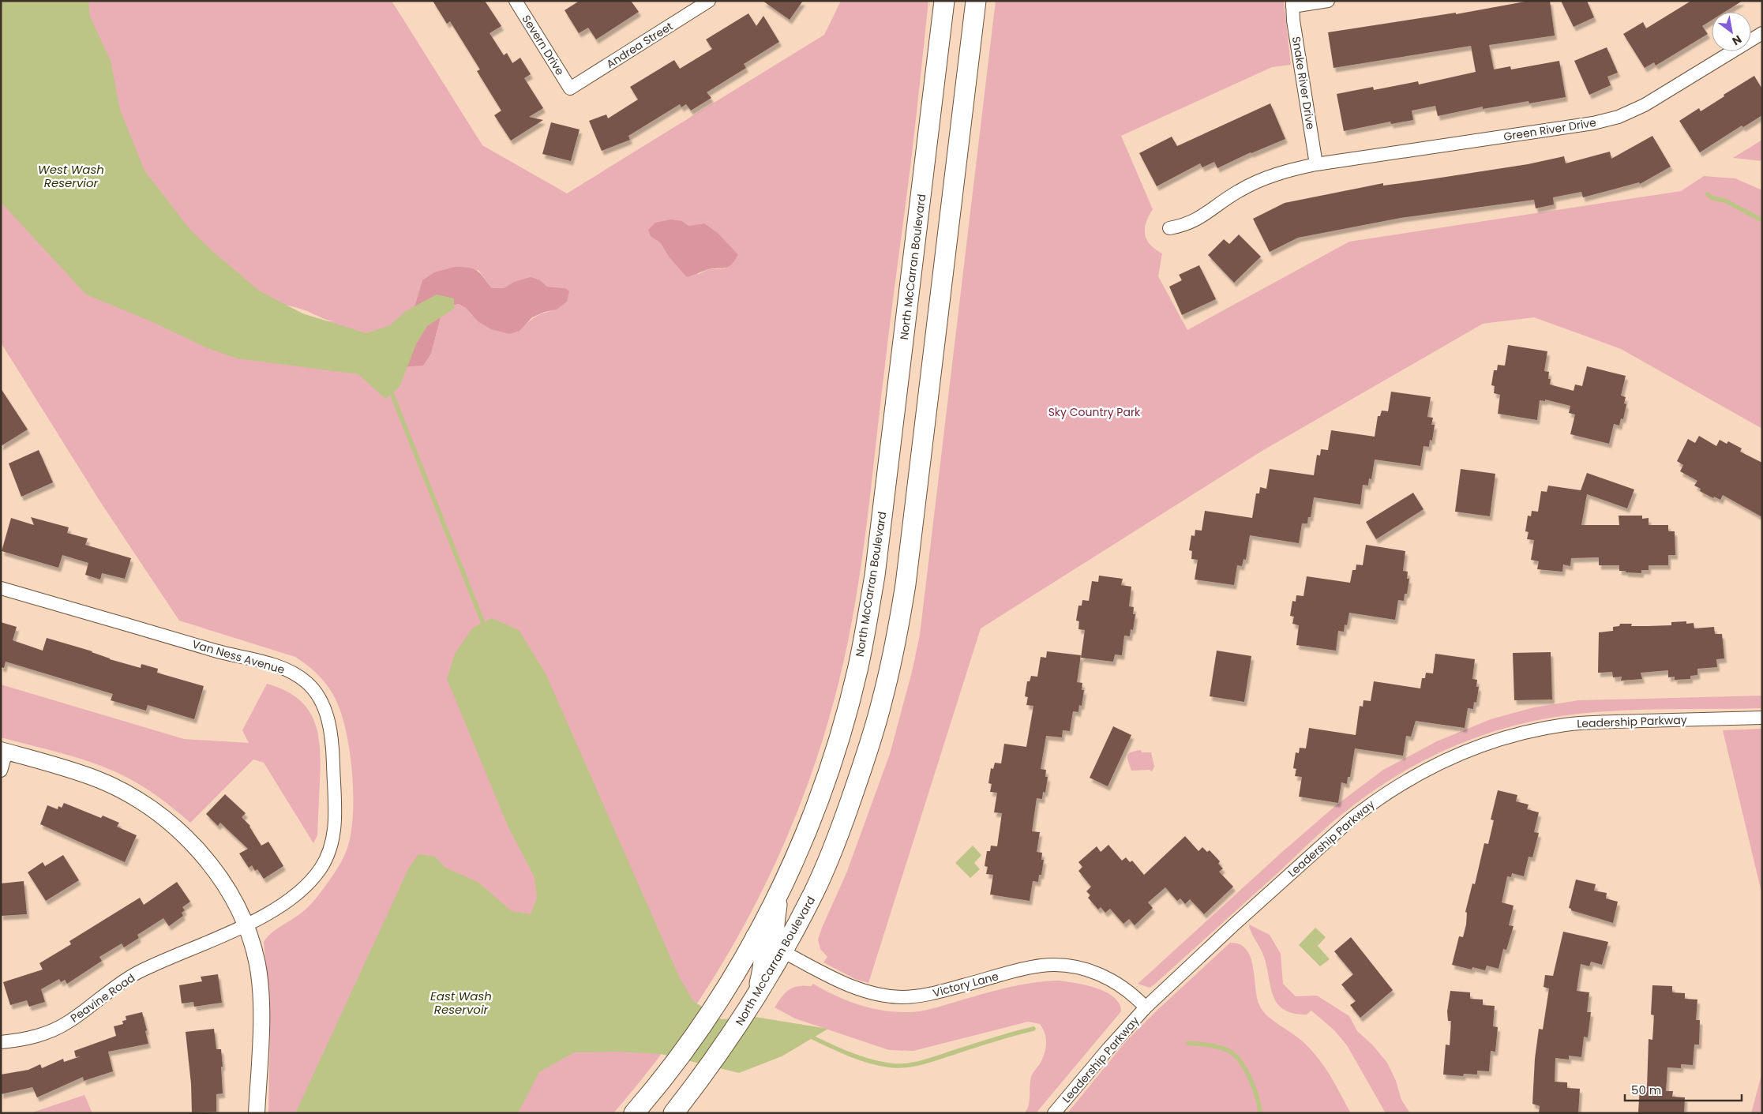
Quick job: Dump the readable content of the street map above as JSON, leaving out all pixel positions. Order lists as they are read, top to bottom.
{
  "streets": {
    "main road": ["North McCarran Boulevard"],
    "street": [
      "Severn Drive",
      "Andrea Street",
      "Snake River Drive",
      "Green River Drive",
      "Van Ness Avenue",
      "Leadership Parkway",
      "Victory Lane",
      "Peavine Road"
    ]
  },
  "crossings": [
    ["Severn Drive", "Andrea Street"],
    ["Snake River Drive", "Green River Drive"],
    ["North McCarran Boulevard", "Victory Lane"],
    ["Van Ness Avenue", "Peavine Road"],
    ["Leadership Parkway", "Victory Lane"]
  ],
  "water": ["West Wash Reservior", "East Wash Reservoir"],
  "parks": ["Sky Country Park"],
  "scale_bar": "50 m",
  "north": "bottom right"
}
